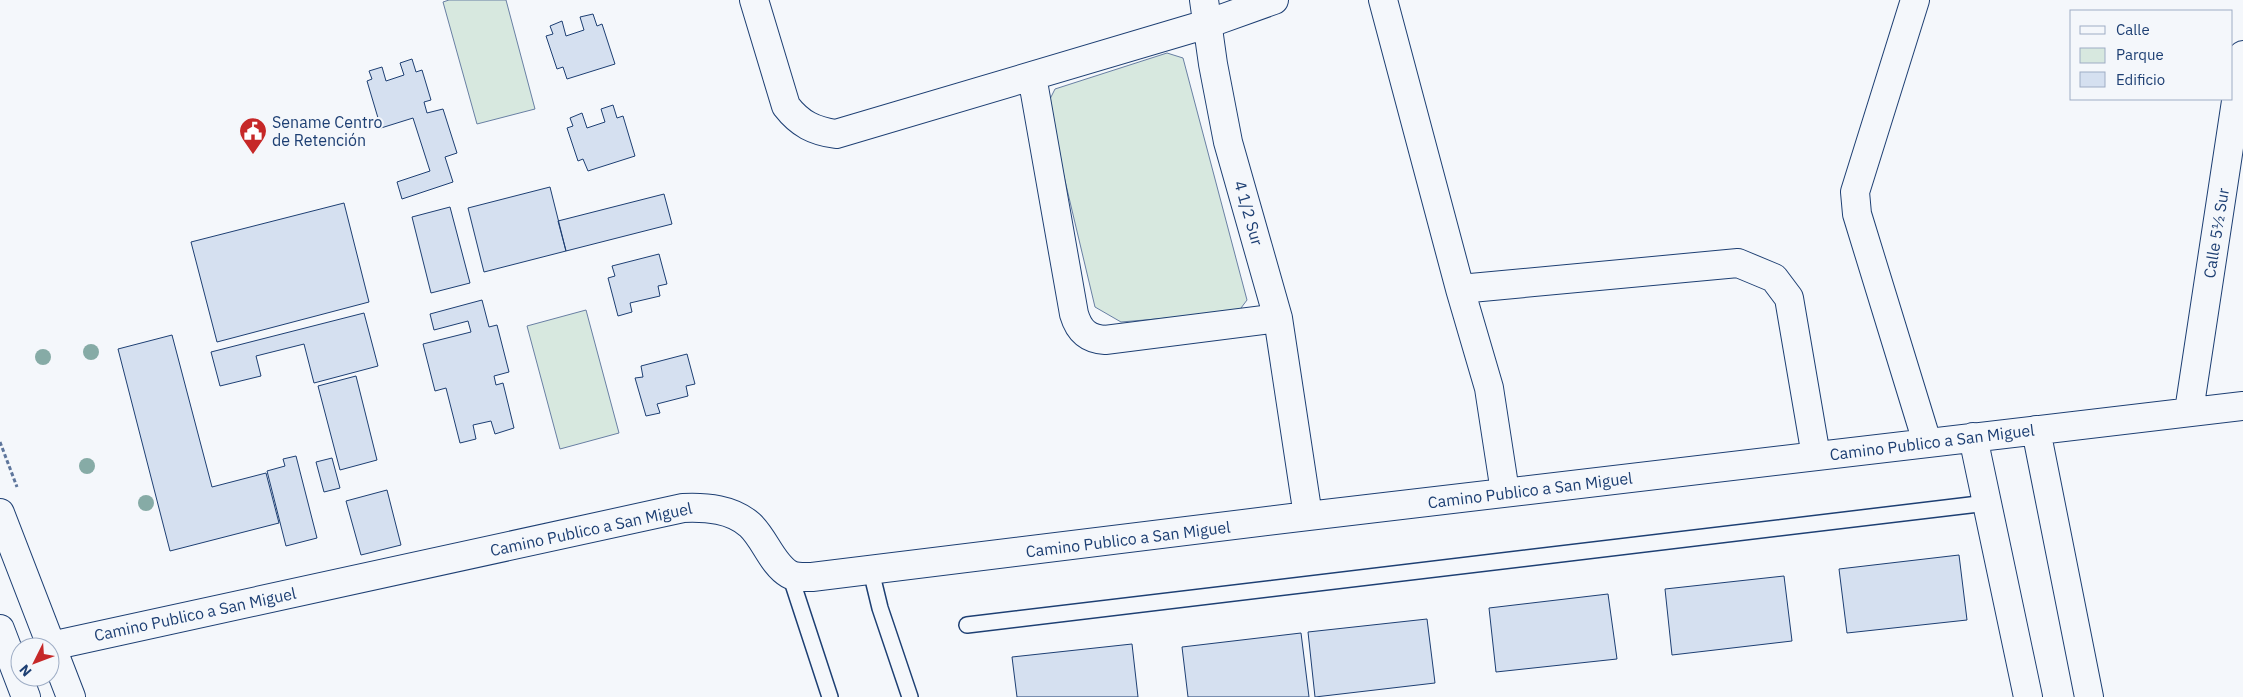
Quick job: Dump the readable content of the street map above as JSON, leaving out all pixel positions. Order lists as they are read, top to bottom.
{
  "streets": {
    "main road": ["4 1/2 Sur", "Calle 5½ Sur", "Camino Publico a San Miguel"]
  },
  "crossings": [
    ["4 1/2 Sur", "Camino Publico a San Miguel"],
    ["Calle 5½ Sur", "Camino Publico a San Miguel"]
  ],
  "places": {
    "public building": ["Sename Centro de Retención"]
  },
  "legend": ["Calle", "Parque", "Edificio"],
  "north": "bottom left"
}
